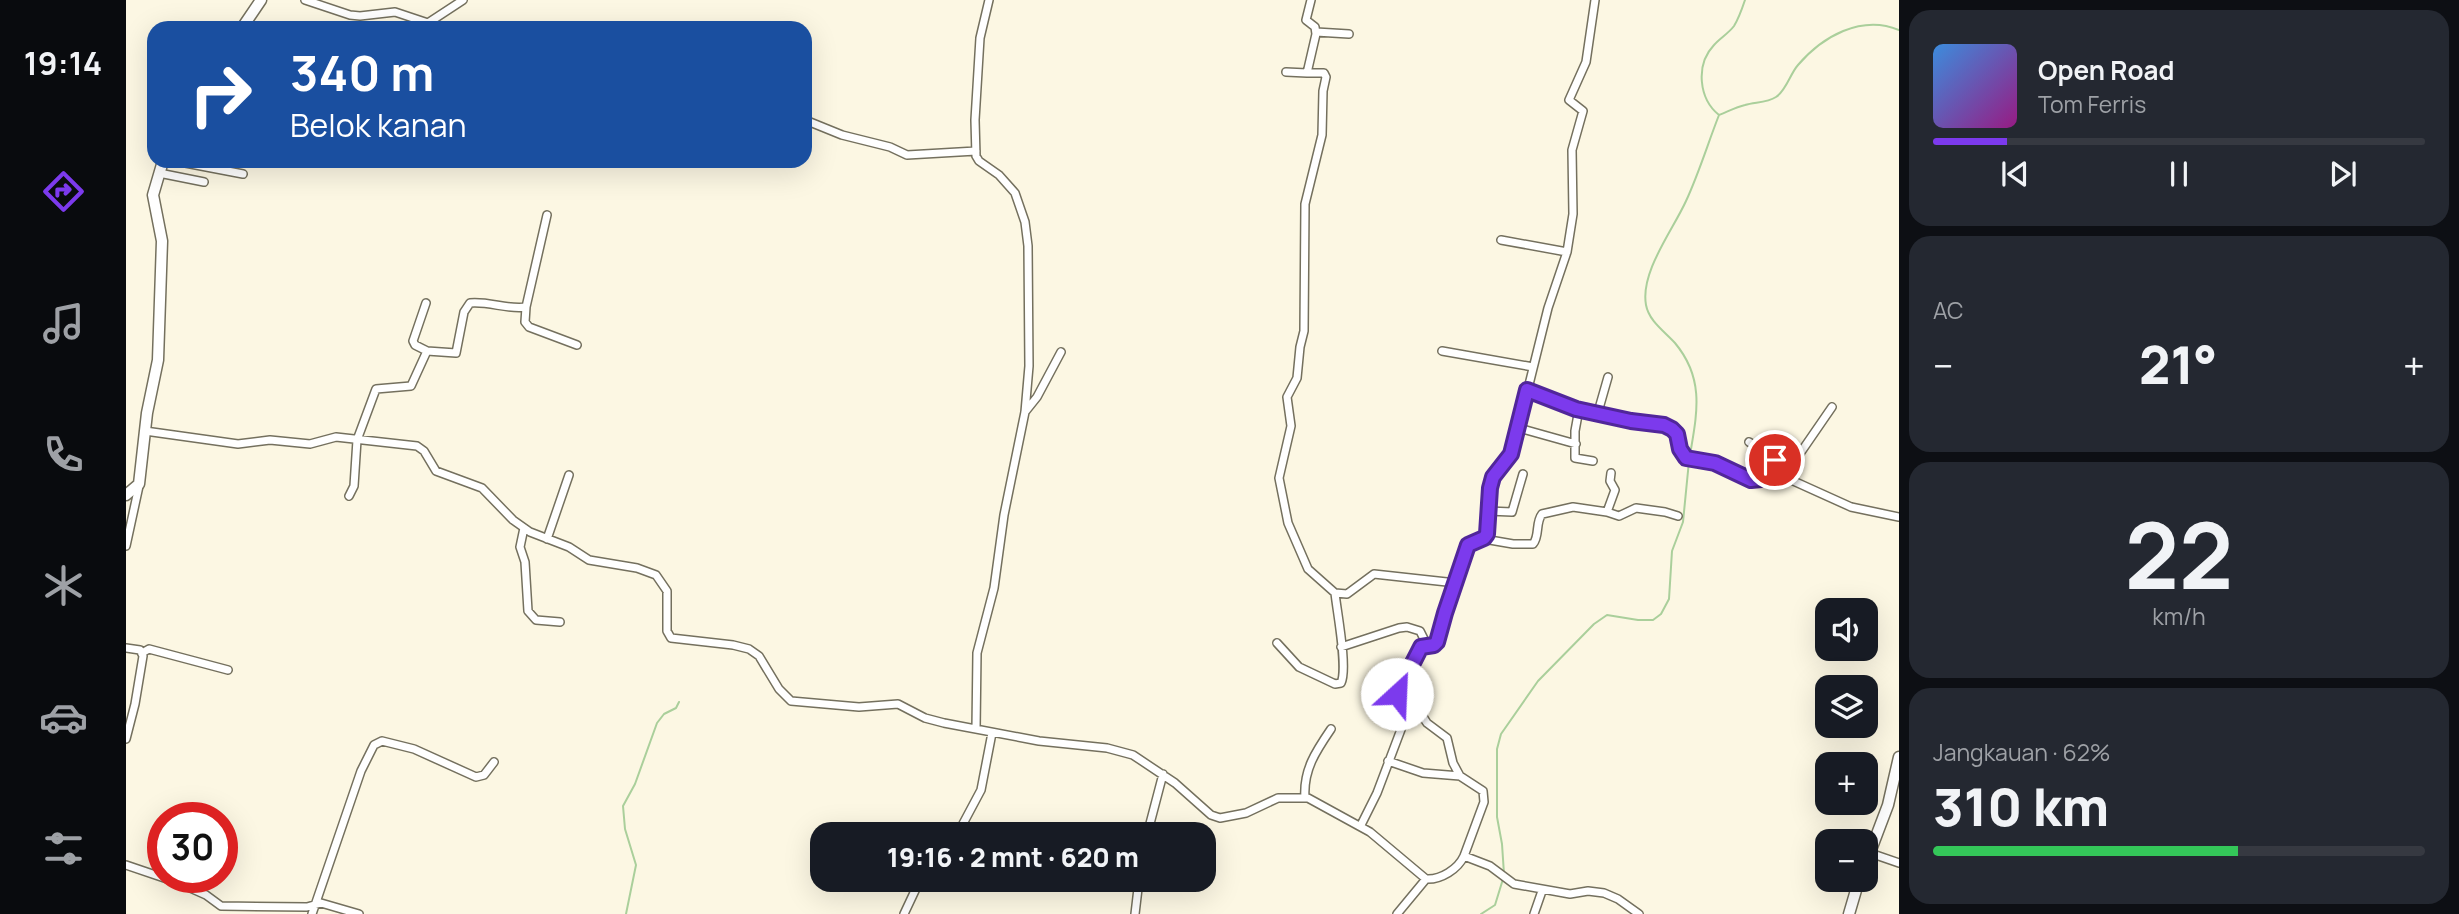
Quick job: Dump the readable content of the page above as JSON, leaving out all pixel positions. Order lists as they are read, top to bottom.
{
  "page": {
    "tabs": "19:14",
    "turn": ["340 m", "Belok kanan"],
    "song": ["Open Road", "Tom Ferris"],
    "tile": [
      "AC",
      ["22", "km/h"],
      ["Jangkauan · 62%", "310 km"]
    ],
    "heat": ["−", "21°", "+"],
    "map_buttons": ["+", "−"],
    "limit": "30",
    "trip": "19:16 · 2 mnt · 620 m"
  }
}
